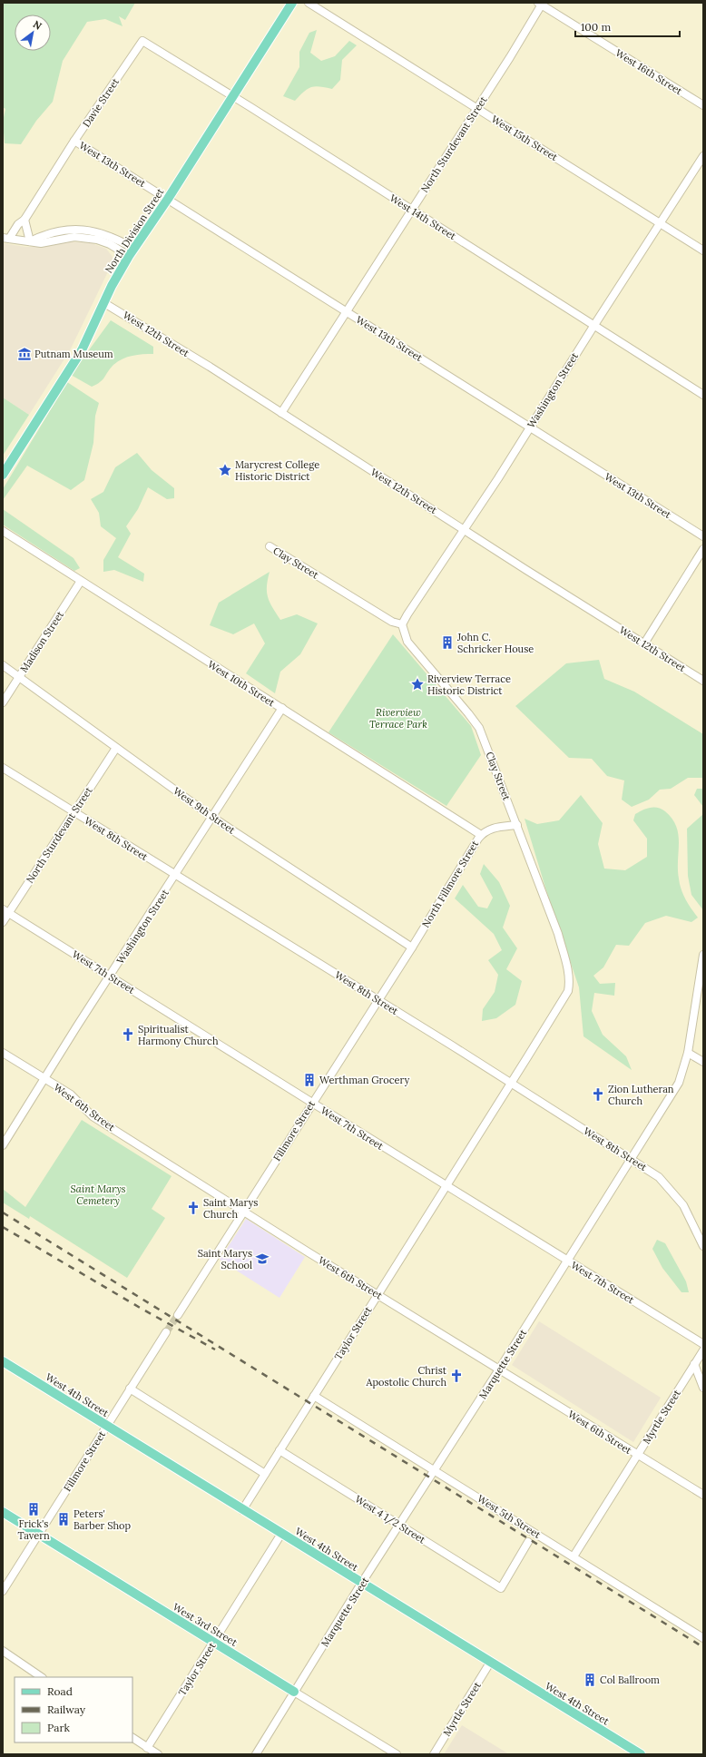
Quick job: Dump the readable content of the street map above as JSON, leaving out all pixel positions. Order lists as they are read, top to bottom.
{
  "streets": {
    "main road": ["North Division Street", "West 4th Street", "West 3rd Street"],
    "street": [
      "West 16th Street",
      "Davie Street",
      "West 15th Street",
      "North Sturdevant Street",
      "West 13th Street",
      "West 14th Street",
      "West 12th Street",
      "Washington Street",
      "Clay Street",
      "Madison Street",
      "West 10th Street",
      "West 9th Street",
      "West 8th Street",
      "North Fillmore Street",
      "West 7th Street",
      "West 6th Street",
      "Fillmore Street",
      "Taylor Street",
      "Marquette Street",
      "Myrtle Street",
      "West 5th Street",
      "West 4 1/2 Street"
    ]
  },
  "crossings": [
    ["West 16th Street", "North Sturdevant Street"],
    ["Davie Street", "West 13th Street"],
    ["Davie Street", "West 14th Street"],
    ["West 15th Street", "North Sturdevant Street"],
    ["West 15th Street", "Washington Street"],
    ["North Sturdevant Street", "West 13th Street"],
    ["North Sturdevant Street", "West 14th Street"],
    ["North Sturdevant Street", "West 12th Street"],
    ["North Sturdevant Street", "West 9th Street"],
    ["North Sturdevant Street", "West 8th Street"],
    ["North Sturdevant Street", "West 7th Street"],
    ["West 13th Street", "North Division Street"],
    ["West 13th Street", "Washington Street"],
    ["West 14th Street", "North Division Street"],
    ["West 14th Street", "Washington Street"],
    ["North Division Street", "West 12th Street"],
    ["West 12th Street", "Washington Street"],
    ["Washington Street", "Clay Street"],
    ["Washington Street", "West 10th Street"],
    ["Washington Street", "West 9th Street"],
    ["Washington Street", "West 8th Street"],
    ["Washington Street", "West 7th Street"],
    ["Washington Street", "West 6th Street"],
    ["Clay Street", "West 8th Street"],
    ["Clay Street", "North Fillmore Street"],
    ["Clay Street", "Taylor Street"],
    ["Madison Street", "West 10th Street"],
    ["Madison Street", "West 9th Street"],
    ["West 10th Street", "North Fillmore Street"],
    ["West 9th Street", "North Fillmore Street"],
    ["West 9th Street", "Fillmore Street"],
    ["West 8th Street", "Fillmore Street"],
    ["West 8th Street", "Taylor Street"],
    ["West 8th Street", "Marquette Street"],
    ["North Fillmore Street", "Fillmore Street"],
    ["West 7th Street", "Fillmore Street"],
    ["West 7th Street", "Taylor Street"],
    ["West 7th Street", "Marquette Street"],
    ["West 6th Street", "Fillmore Street"],
    ["West 6th Street", "Taylor Street"],
    ["West 6th Street", "Marquette Street"],
    ["West 6th Street", "Myrtle Street"],
    ["Fillmore Street", "West 4th Street"],
    ["Fillmore Street", "West 3rd Street"],
    ["Taylor Street", "West 4th Street"],
    ["Taylor Street", "West 5th Street"],
    ["Taylor Street", "West 4 1/2 Street"],
    ["Taylor Street", "West 3rd Street"],
    ["Marquette Street", "West 4th Street"],
    ["Marquette Street", "West 5th Street"],
    ["Marquette Street", "West 4 1/2 Street"],
    ["Marquette Street", "West 3rd Street"],
    ["West 4th Street", "Myrtle Street"],
    ["Myrtle Street", "West 5th Street"]
  ],
  "parks": ["Riverview Terrace Park", "Saint Marys Cemetery"],
  "places": {
    "museum": ["Putnam Museum"],
    "place": ["Marycrest College Historic District", "Riverview Terrace Historic District"],
    "building": [
      "John C. Schricker House",
      "Werthman Grocery",
      "Frick's Tavern",
      "Peters' Barber Shop",
      "Col Ballroom"
    ],
    "church": [
      "Spiritualist Harmony Church",
      "Zion Lutheran Church",
      "Saint Marys Church",
      "Christ Apostolic Church"
    ],
    "school or university": ["Saint Marys School"]
  },
  "legend": ["Road", "Railway", "Park"],
  "scale_bar": "100 m",
  "north": "top right"
}
